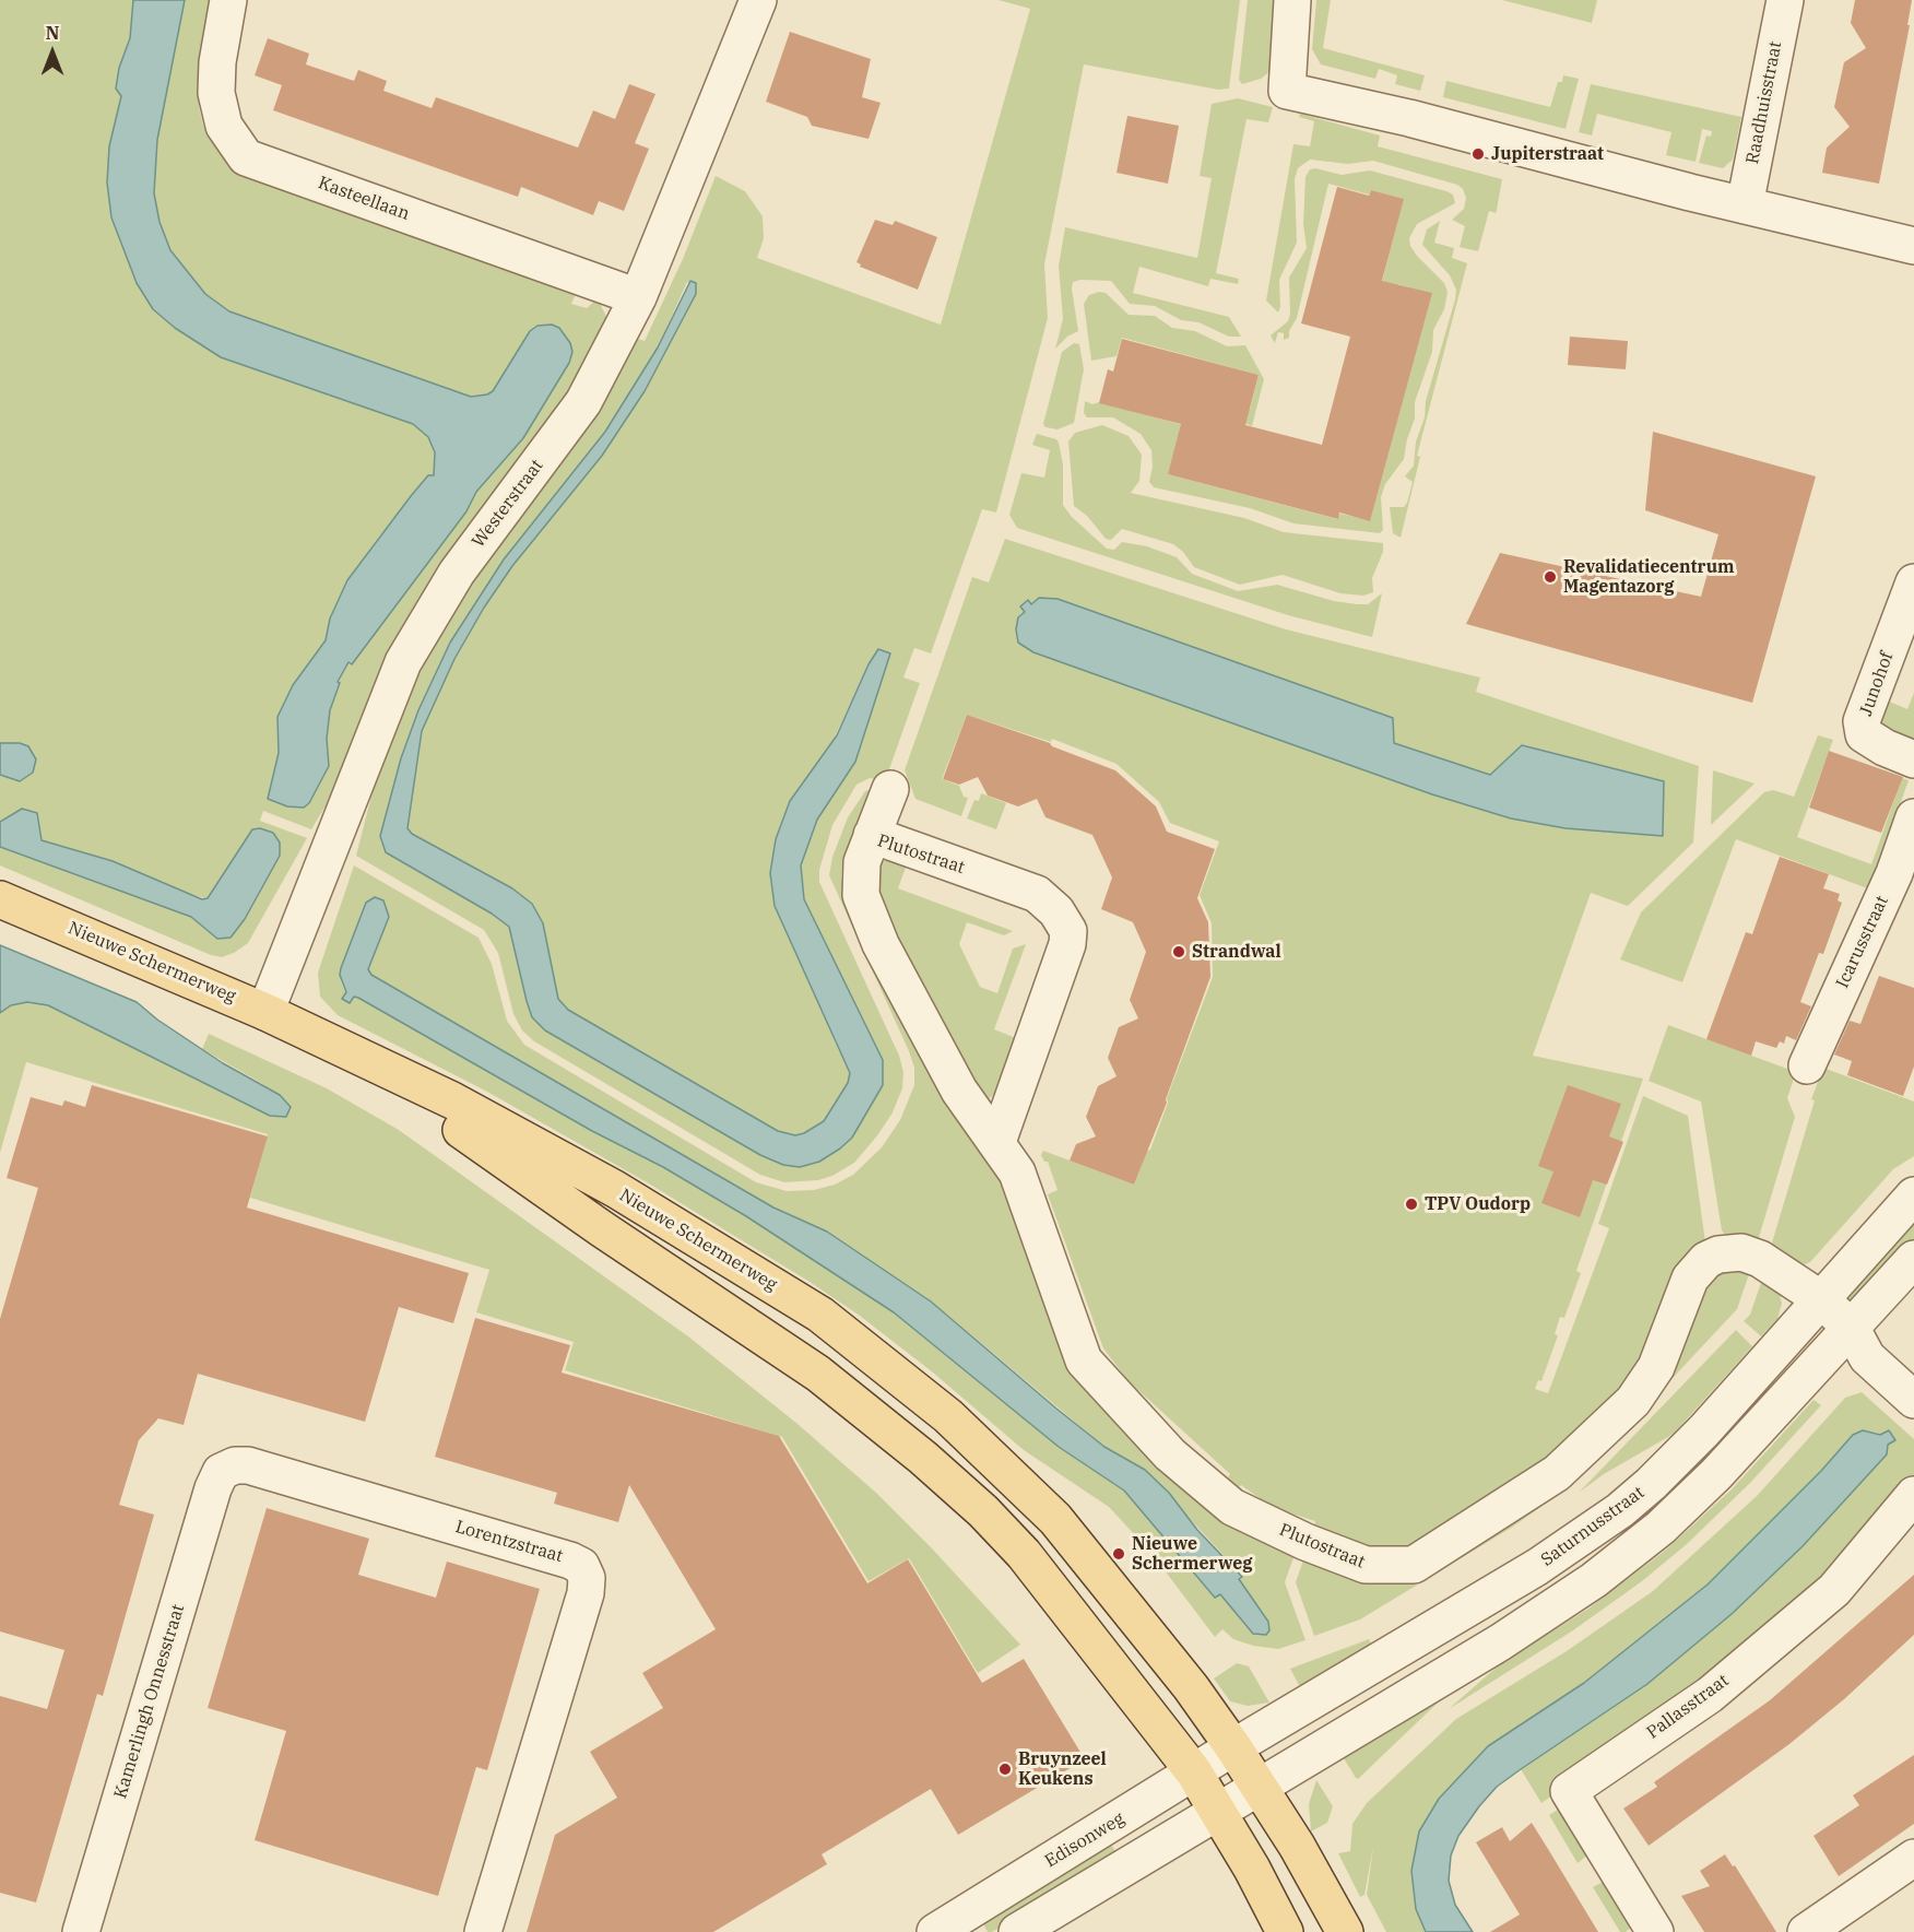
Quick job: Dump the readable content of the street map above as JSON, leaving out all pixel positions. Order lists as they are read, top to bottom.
{
  "streets": {
    "main road": ["Nieuwe Schermerweg"],
    "street": [
      "Raadhuisstraat",
      "Kasteellaan",
      "Westerstraat",
      "Junohof",
      "Plutostraat",
      "Icarusstraat",
      "Saturnusstraat",
      "Lorentzstraat",
      "Kamerlingh Onnesstraat",
      "Pallasstraat",
      "Edisonweg"
    ]
  },
  "crossings": [
    ["Kasteellaan", "Westerstraat"],
    ["Westerstraat", "Nieuwe Schermerweg"],
    ["Plutostraat", "Saturnusstraat"],
    ["Nieuwe Schermerweg", "Saturnusstraat"],
    ["Nieuwe Schermerweg", "Edisonweg"],
    ["Saturnusstraat", "Edisonweg"],
    ["Lorentzstraat", "Kamerlingh Onnesstraat"]
  ],
  "places": [
    "Jupiterstraat",
    "Revalidatiecentrum Magentazorg",
    "Strandwal",
    "TPV Oudorp",
    "Nieuwe Schermerweg",
    "Bruynzeel Keukens"
  ],
  "north": "top"
}
